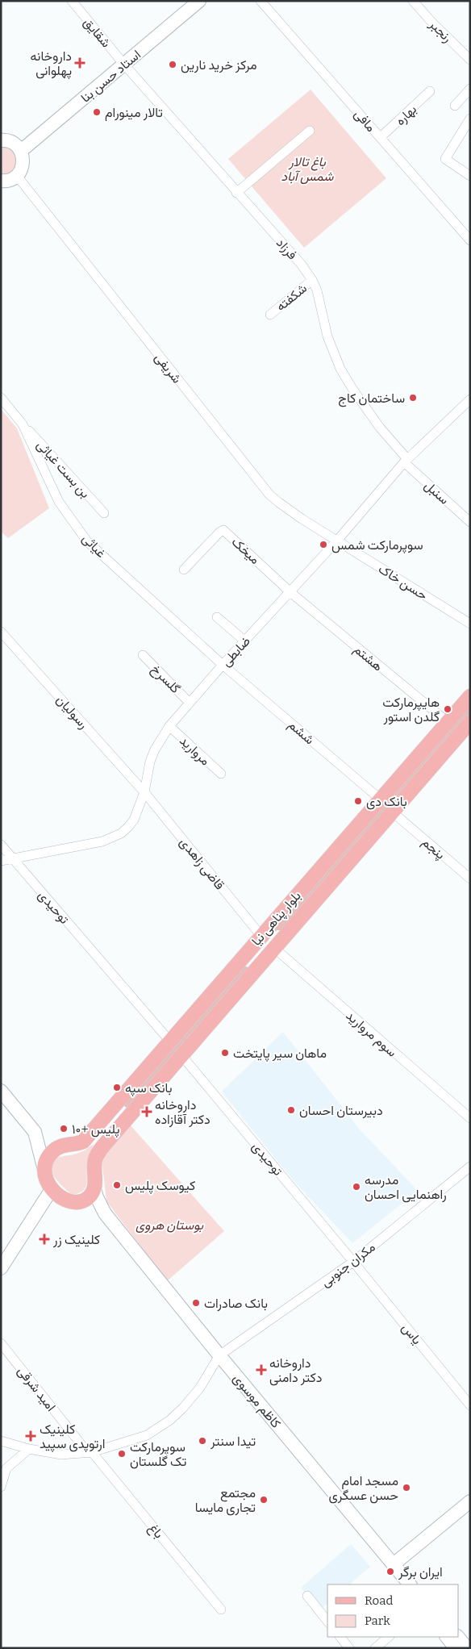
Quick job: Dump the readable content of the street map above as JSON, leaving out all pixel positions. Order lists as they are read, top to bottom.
{
  "streets": {
    "main road": ["استاد حسن بنا", "بلوار پناهی نیا", "کاظم موسوی"],
    "street": [
      "رنجبر",
      "شقایق",
      "بهاره",
      "مافی",
      "فرزاد",
      "شکفته",
      "شریفی",
      "بن بست غیاثی",
      "سنبل",
      "غیاثی",
      "میخک",
      "حسن خاک",
      "ضابطی",
      "هشتم",
      "گلسرخ",
      "رسولیان",
      "ششم",
      "مروارید",
      "پنجم",
      "قاضی زاهدی",
      "توحیدی",
      "سوم مروارید",
      "مکران جنوبی",
      "یاس",
      "امید شرقی",
      "باغ"
    ]
  },
  "crossings": [
    ["شقایق", "استاد حسن بنا"],
    ["شقایق", "فرزاد"],
    ["استاد حسن بنا", "فرزاد"],
    ["بهاره", "مافی"],
    ["فرزاد", "شکفته"],
    ["فرزاد", "سنبل"],
    ["فرزاد", "ضابطی"],
    ["شریفی", "حسن خاک"],
    ["شریفی", "ضابطی"],
    ["بن بست غیاثی", "غیاثی"],
    ["سنبل", "ضابطی"],
    ["غیاثی", "ضابطی"],
    ["غیاثی", "ششم"],
    ["میخک", "ضابطی"],
    ["میخک", "هشتم"],
    ["حسن خاک", "ضابطی"],
    ["ضابطی", "هشتم"],
    ["ضابطی", "گلسرخ"],
    ["ضابطی", "رسولیان"],
    ["ضابطی", "ششم"],
    ["ضابطی", "مروارید"],
    ["ضابطی", "قاضی زاهدی"],
    ["ضابطی", "توحیدی"],
    ["هشتم", "بلوار پناهی نیا"],
    ["رسولیان", "قاضی زاهدی"],
    ["ششم", "بلوار پناهی نیا"],
    ["قاضی زاهدی", "بلوار پناهی نیا"],
    ["توحیدی", "بلوار پناهی نیا"],
    ["توحیدی", "مکران جنوبی"],
    ["توحیدی", "یاس"],
    ["بلوار پناهی نیا", "سوم مروارید"],
    ["بلوار پناهی نیا", "کاظم موسوی"],
    ["مکران جنوبی", "یاس"],
    ["مکران جنوبی", "کاظم موسوی"],
    ["امید شرقی", "باغ"]
  ],
  "parks": ["باغ تالار شمس آباد", "بوستان هروی"],
  "places": {
    "health": [
      "داروخانه پهلوانی",
      "داروخانه دکتر آقازاده",
      "کلینیک زر",
      "داروخانه دکتر دامنی",
      "کلینیک ارتوپدی سپید"
    ],
    "other": [
      "مرکز خرید نارین",
      "تالار مینورام",
      "ساختمان کاج",
      "سوپرمارکت شمس",
      "هایپرمارکت گلدن استور",
      "بانک دی",
      "ماهان سیر پایتخت",
      "بانک سپه",
      "دبیرستان احسان",
      "پلیس +۱۰",
      "کیوسک پلیس",
      "مدرسه راهنمایی احسان",
      "بانک صادرات",
      "تیدا سنتر",
      "سوپرمارکت تک گلستان",
      "مسجد امام حسن عسگری",
      "مجتمع تجاری مايسا",
      "ایران برگر"
    ]
  },
  "legend": ["Road", "Park"]
}
